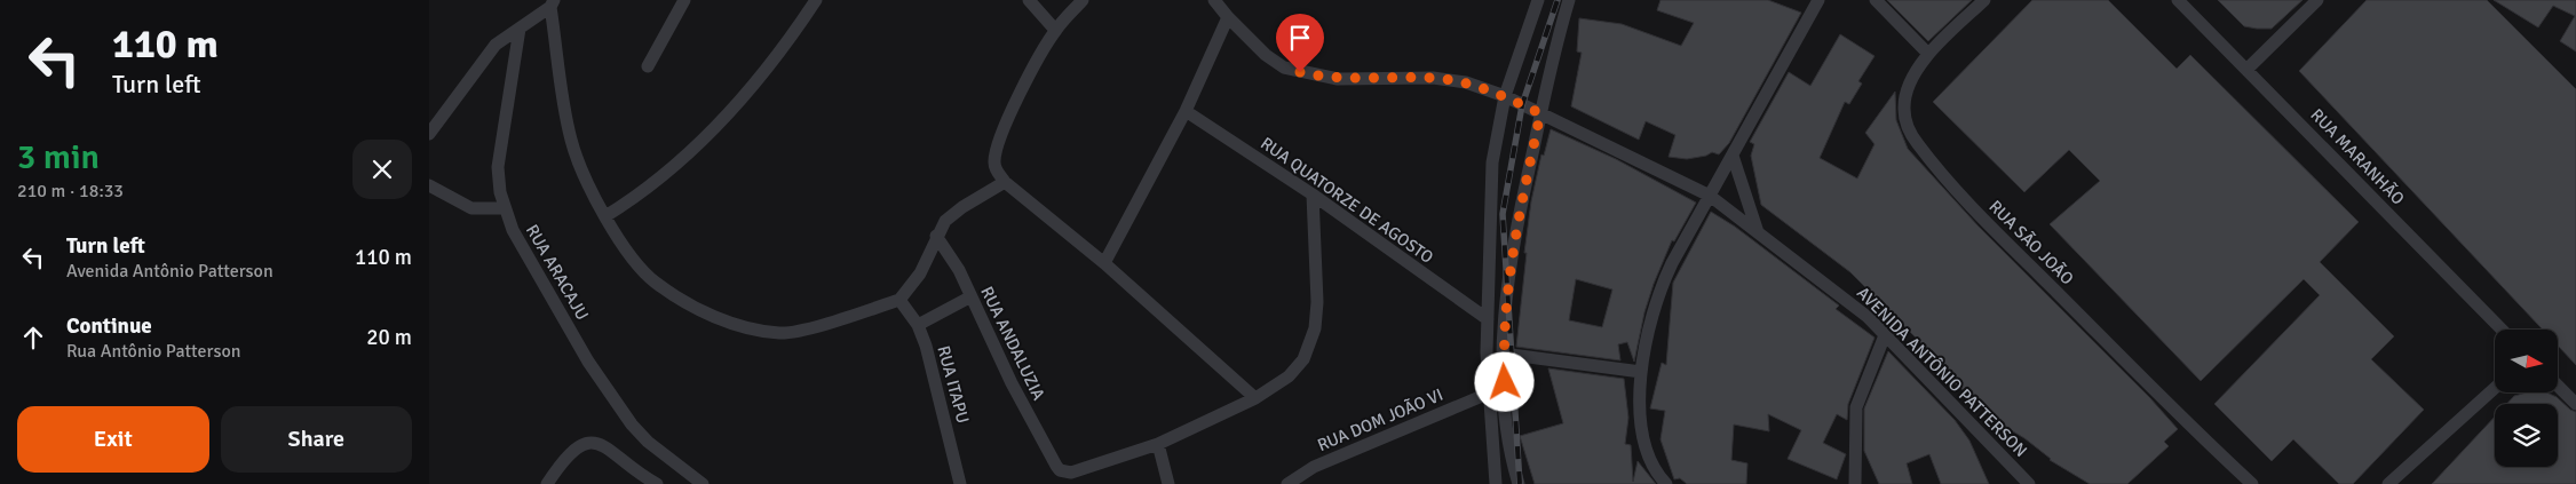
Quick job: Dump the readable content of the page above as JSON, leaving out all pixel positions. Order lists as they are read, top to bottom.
{
  "streets": {
    "street": [
      "RUA MARANHÃO",
      "RUA QUATORZE DE AGOSTO",
      "RUA SÃO JOÃO",
      "RUA ARACAJU",
      "RUA ANDALUZIA",
      "AVENIDA ANTÔNIO PATTERSON",
      "RUA ITAPU",
      "RUA DOM JOÃO VI"
    ]
  },
  "north": "right",
  "page": {
    "turn": ["110 m", "Turn left"],
    "heading": ["3 min", "210 m · 18:33"],
    "list": [
      {
        "name": "Turn left",
        "note": "Avenida Antônio Patterson",
        "value": "110 m"
      },
      {
        "name": "Continue",
        "note": "Rua Antônio Patterson",
        "value": "20 m"
      }
    ],
    "buttons": ["Exit", "Share"]
  }
}
